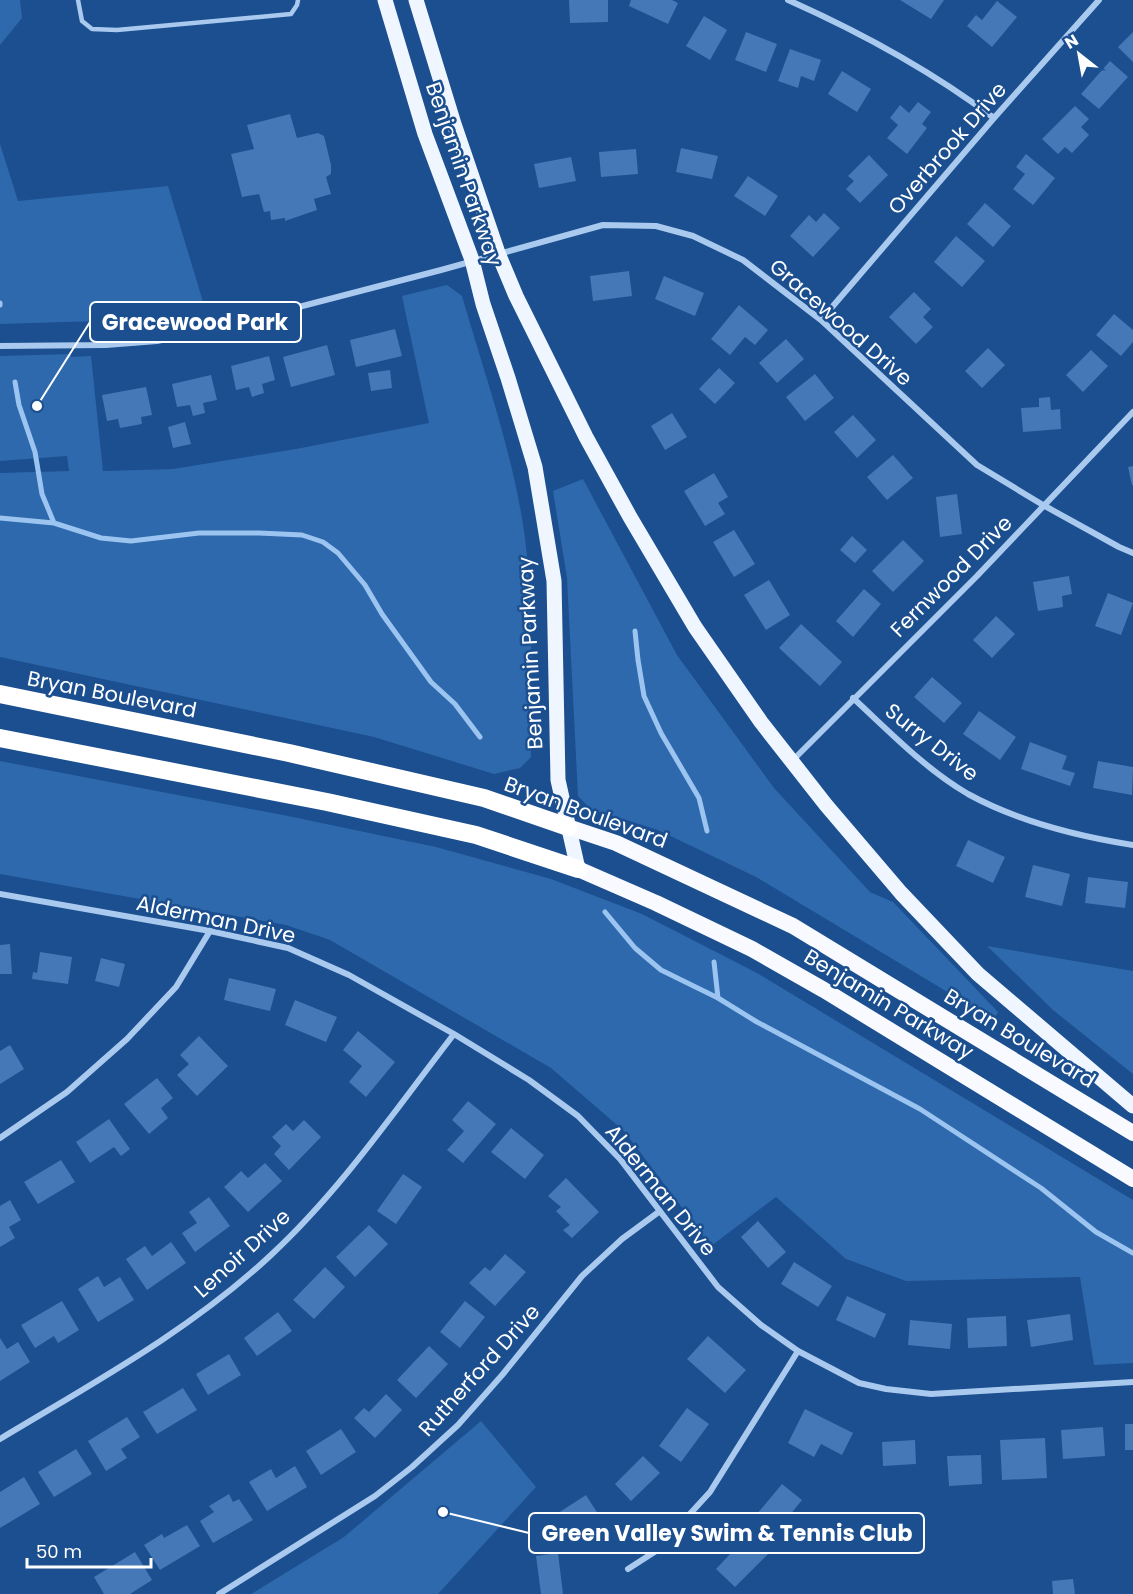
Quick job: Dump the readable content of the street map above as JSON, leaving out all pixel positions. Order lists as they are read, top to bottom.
{
  "streets": {
    "highway": ["Benjamin Parkway", "Bryan Boulevard"],
    "street": [
      "Overbrook Drive",
      "Gracewood Drive",
      "Fernwood Drive",
      "Surry Drive",
      "Alderman Drive",
      "Lenoir Drive",
      "Rutherford Drive"
    ]
  },
  "crossings": [
    ["Overbrook Drive", "Gracewood Drive"],
    ["Benjamin Parkway", "Gracewood Drive"],
    ["Benjamin Parkway", "Fernwood Drive"],
    ["Benjamin Parkway", "Bryan Boulevard"],
    ["Gracewood Drive", "Fernwood Drive"],
    ["Fernwood Drive", "Surry Drive"],
    ["Alderman Drive", "Lenoir Drive"],
    ["Alderman Drive", "Rutherford Drive"]
  ],
  "places": ["Gracewood Park", "Green Valley Swim & Tennis Club"],
  "scale_bar": "50 m",
  "north": "top left"
}
